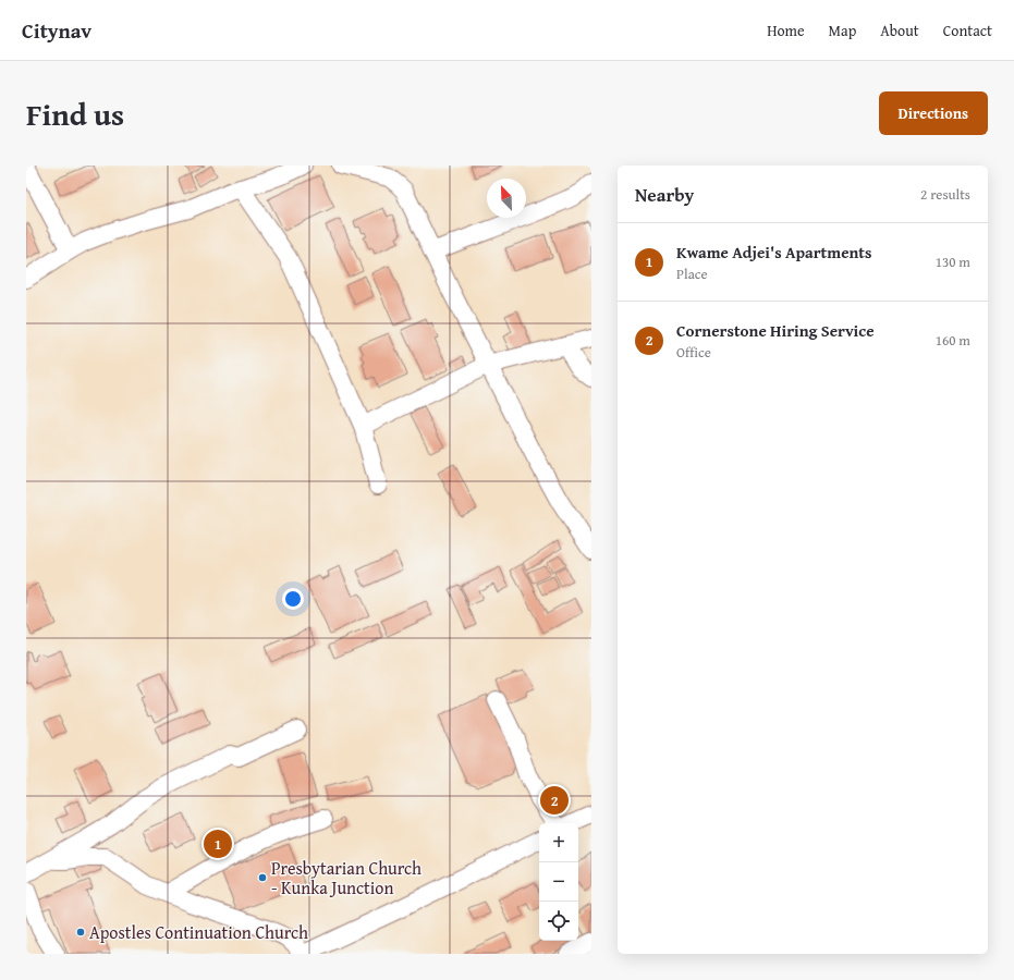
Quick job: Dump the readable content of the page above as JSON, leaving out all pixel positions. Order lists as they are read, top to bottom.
{
  "places": ["Presbytarian Church - Kunka Junction", "Apostles Continuation Church"],
  "north": "top left",
  "page": {
    "header": "Citynav",
    "nav": [
      "Home",
      "Map",
      "About",
      "Contact"
    ],
    "title": "Find us",
    "buttons": "Directions",
    "heading": ["Nearby", "2 results"],
    "list": [
      {
        "mark": "1",
        "name": "Kwame Adjei's Apartments",
        "note": "Place",
        "value": "130 m"
      },
      {
        "mark": "2",
        "name": "Cornerstone Hiring Service",
        "note": "Office",
        "value": "160 m"
      }
    ],
    "pins": ["2", "1"],
    "map_buttons": ["+", "−"]
  }
}
